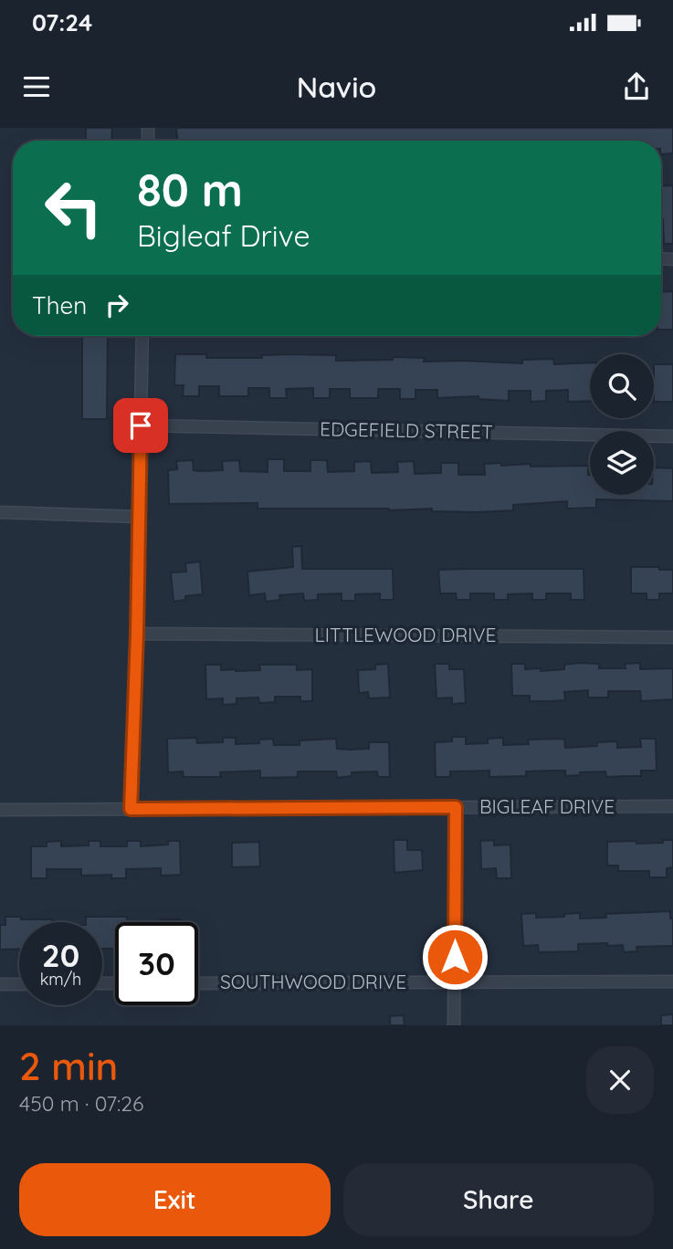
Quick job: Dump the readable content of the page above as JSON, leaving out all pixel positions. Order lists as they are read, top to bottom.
{
  "streets": {
    "street": [
      "EDGEFIELD STREET",
      "LITTLEWOOD DRIVE",
      "BIGLEAF DRIVE",
      "SOUTHWOOD DRIVE"
    ]
  },
  "page": {
    "status": "07:24",
    "header": "Navio",
    "turn": ["80 m", "Bigleaf Drive"],
    "then": "Then",
    "speed": "20 km/h",
    "limit": "30",
    "heading": ["2 min", "450 m · 07:26"],
    "buttons": ["Exit", "Share"]
  }
}
